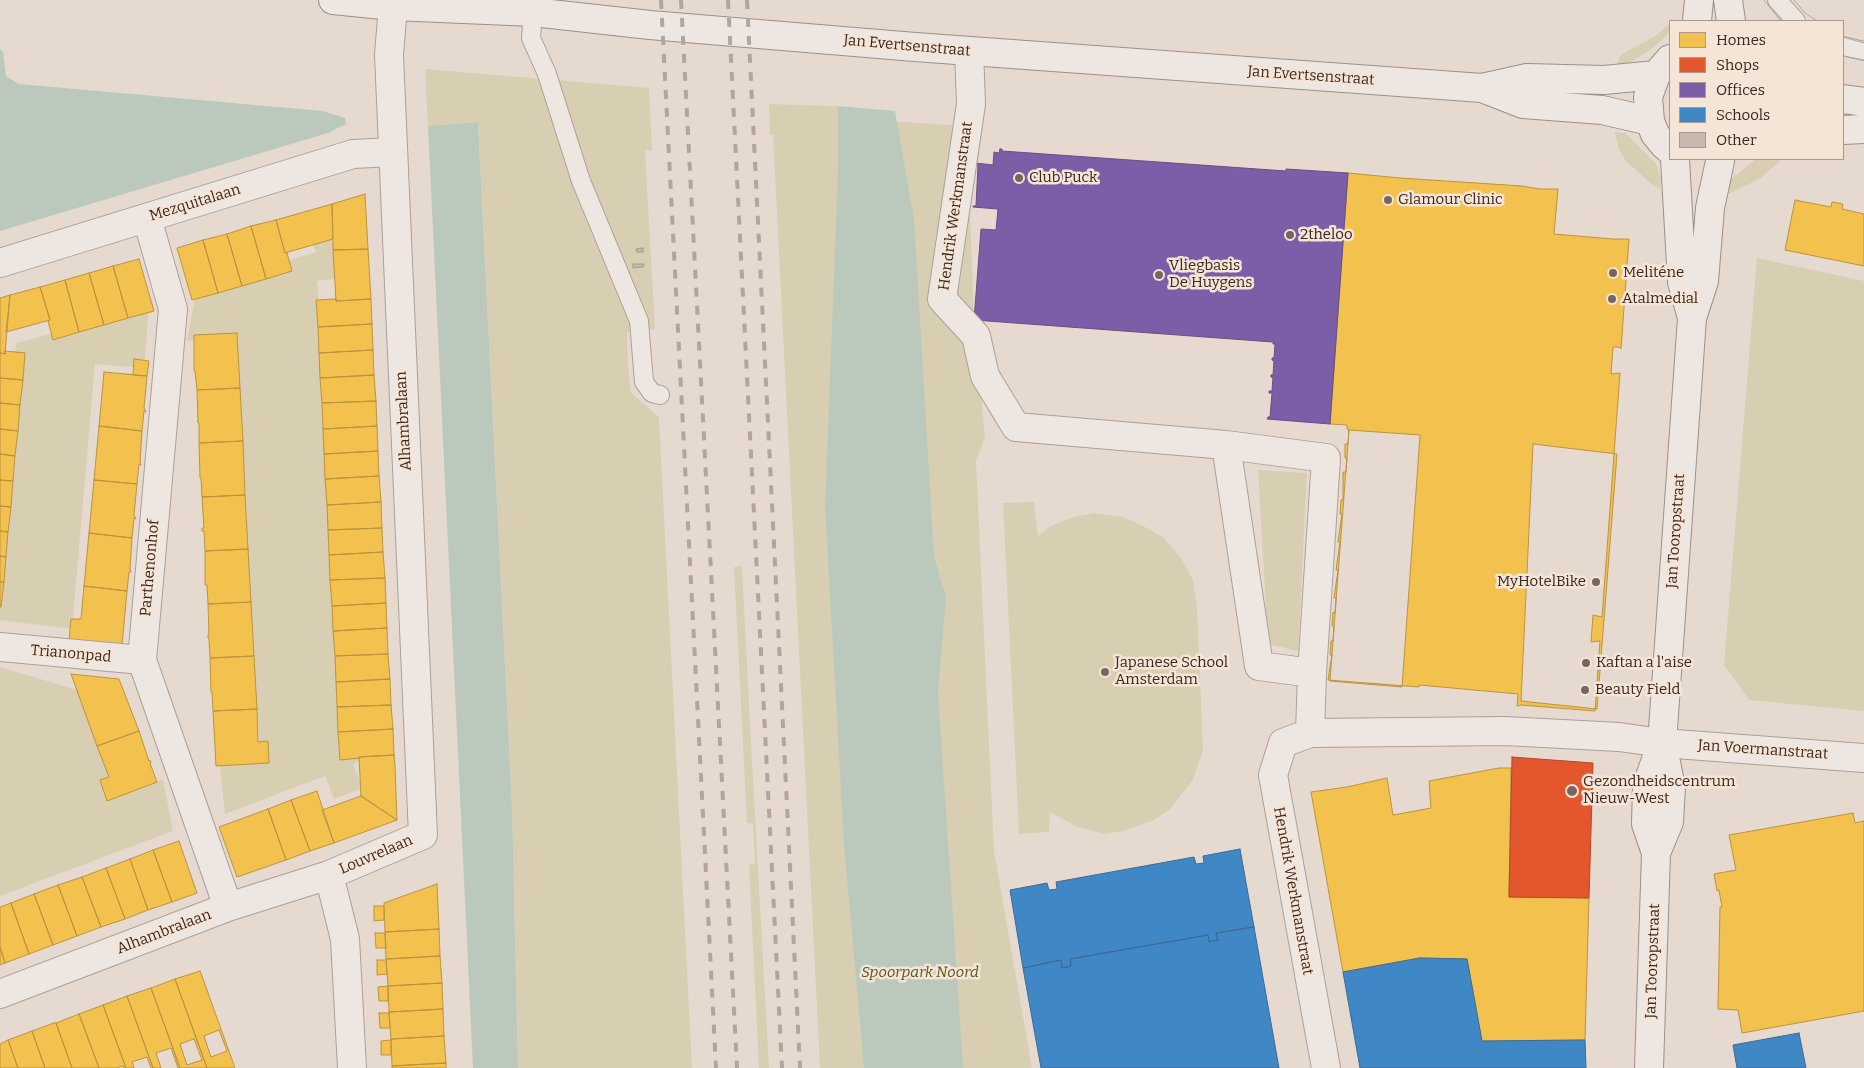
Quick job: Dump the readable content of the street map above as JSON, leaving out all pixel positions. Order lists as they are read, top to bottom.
{
  "streets": {
    "street": [
      "Jan Evertsenstraat",
      "Mezquitalaan",
      "Hendrik Werkmanstraat",
      "Alhambralaan",
      "Jan Tooropstraat",
      "Parthenonhof",
      "Trianonpad",
      "Jan Voermanstraat",
      "Louvrelaan"
    ]
  },
  "crossings": [
    ["Jan Evertsenstraat", "Hendrik Werkmanstraat"],
    ["Jan Evertsenstraat", "Alhambralaan"],
    ["Mezquitalaan", "Alhambralaan"],
    ["Mezquitalaan", "Parthenonhof"],
    ["Hendrik Werkmanstraat", "Jan Tooropstraat"],
    ["Hendrik Werkmanstraat", "Jan Voermanstraat"],
    ["Alhambralaan", "Parthenonhof"],
    ["Alhambralaan", "Louvrelaan"],
    ["Jan Tooropstraat", "Jan Voermanstraat"],
    ["Parthenonhof", "Trianonpad"]
  ],
  "parks": ["Spoorpark Noord"],
  "places": [
    "Club Puck",
    "Glamour Clinic",
    "2theloo",
    "Meliténe",
    "Vliegbasis De Huygens",
    "Atalmedial",
    "MyHotelBike",
    "Kaftan a l'aise",
    "Japanese School Amsterdam",
    "Beauty Field",
    "Gezondheidscentrum Nieuw-West"
  ],
  "legend": [
    "Homes",
    "Shops",
    "Offices",
    "Schools",
    "Other"
  ]
}
